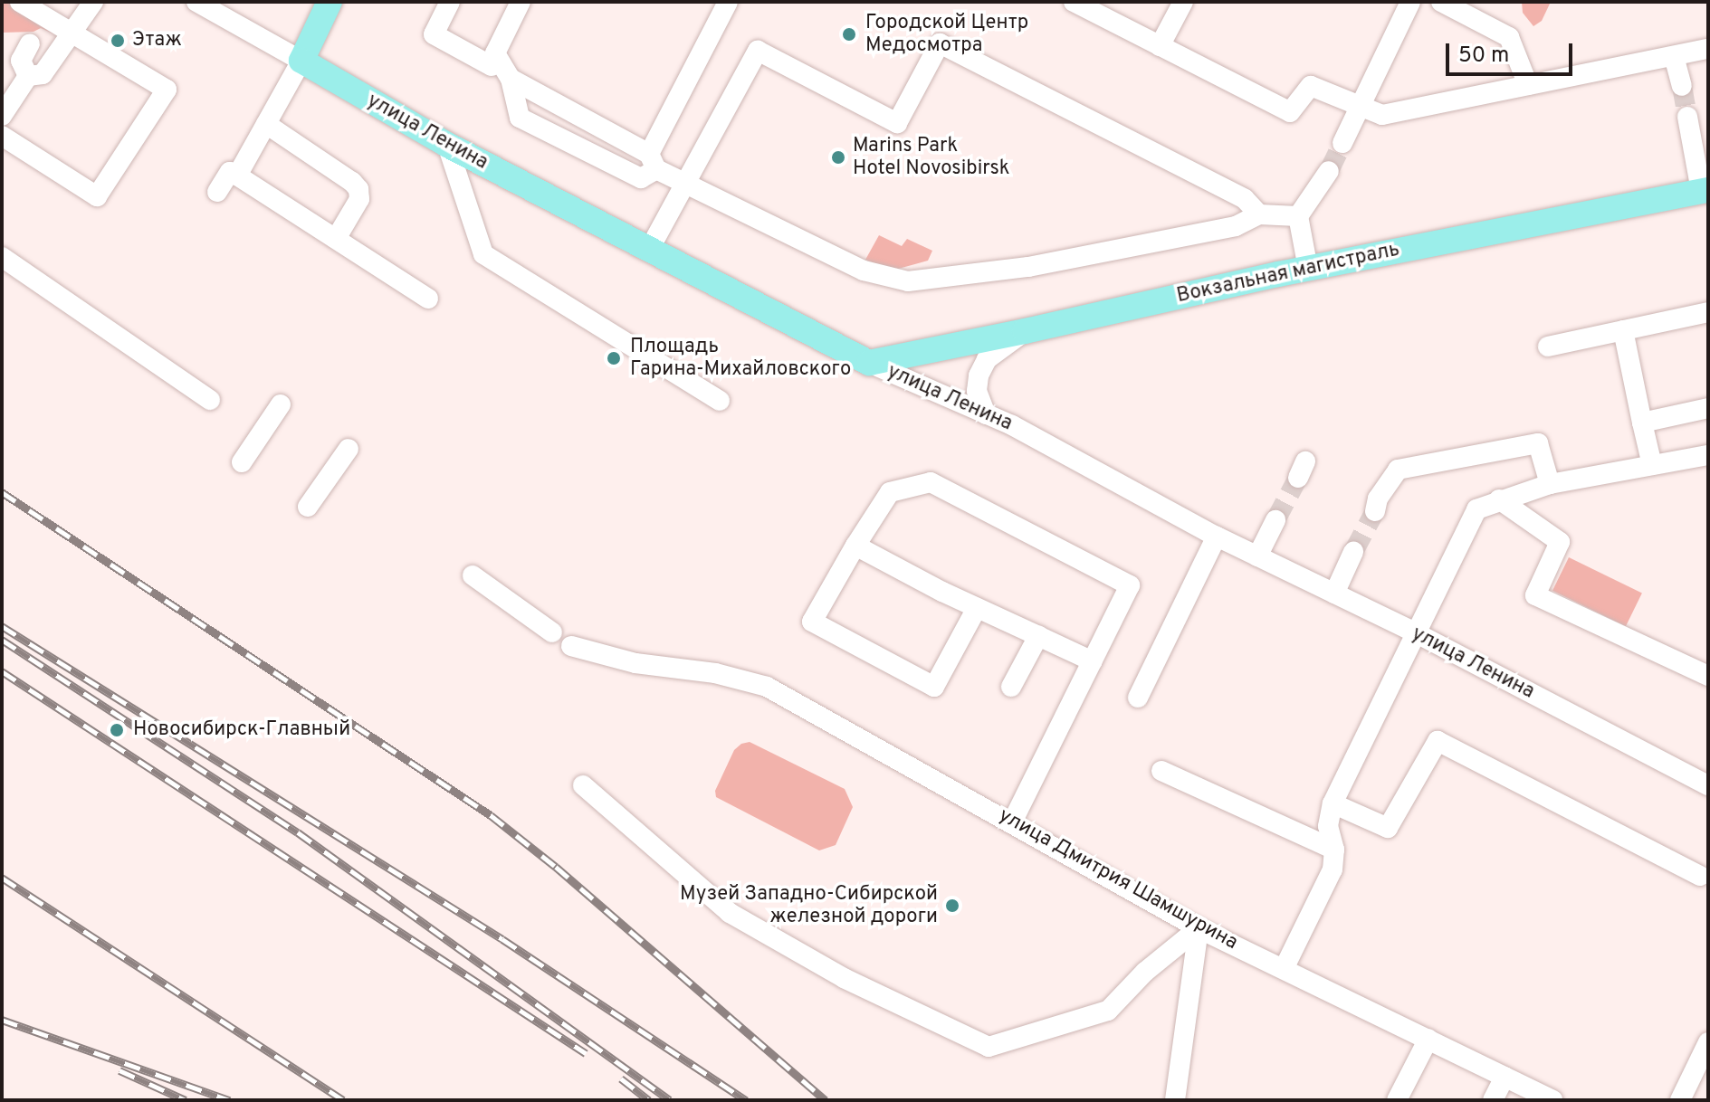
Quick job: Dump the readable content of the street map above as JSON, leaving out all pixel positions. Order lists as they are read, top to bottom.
{
  "streets": {
    "main road": ["улица Ленина", "Вокзальная магистраль"],
    "street": ["улица Дмитрия Шамшурина"]
  },
  "crossings": [
    ["улица Ленина", "Вокзальная магистраль"]
  ],
  "places": [
    "Городской Центр Медосмотра",
    "Этаж",
    "Marins Park Hotel Novosibirsk",
    "Площадь Гарина-Михайловского",
    "Новосибирск-Главный",
    "Музей Западно-Сибирской железной дороги"
  ],
  "scale_bar": "50 m"
}
